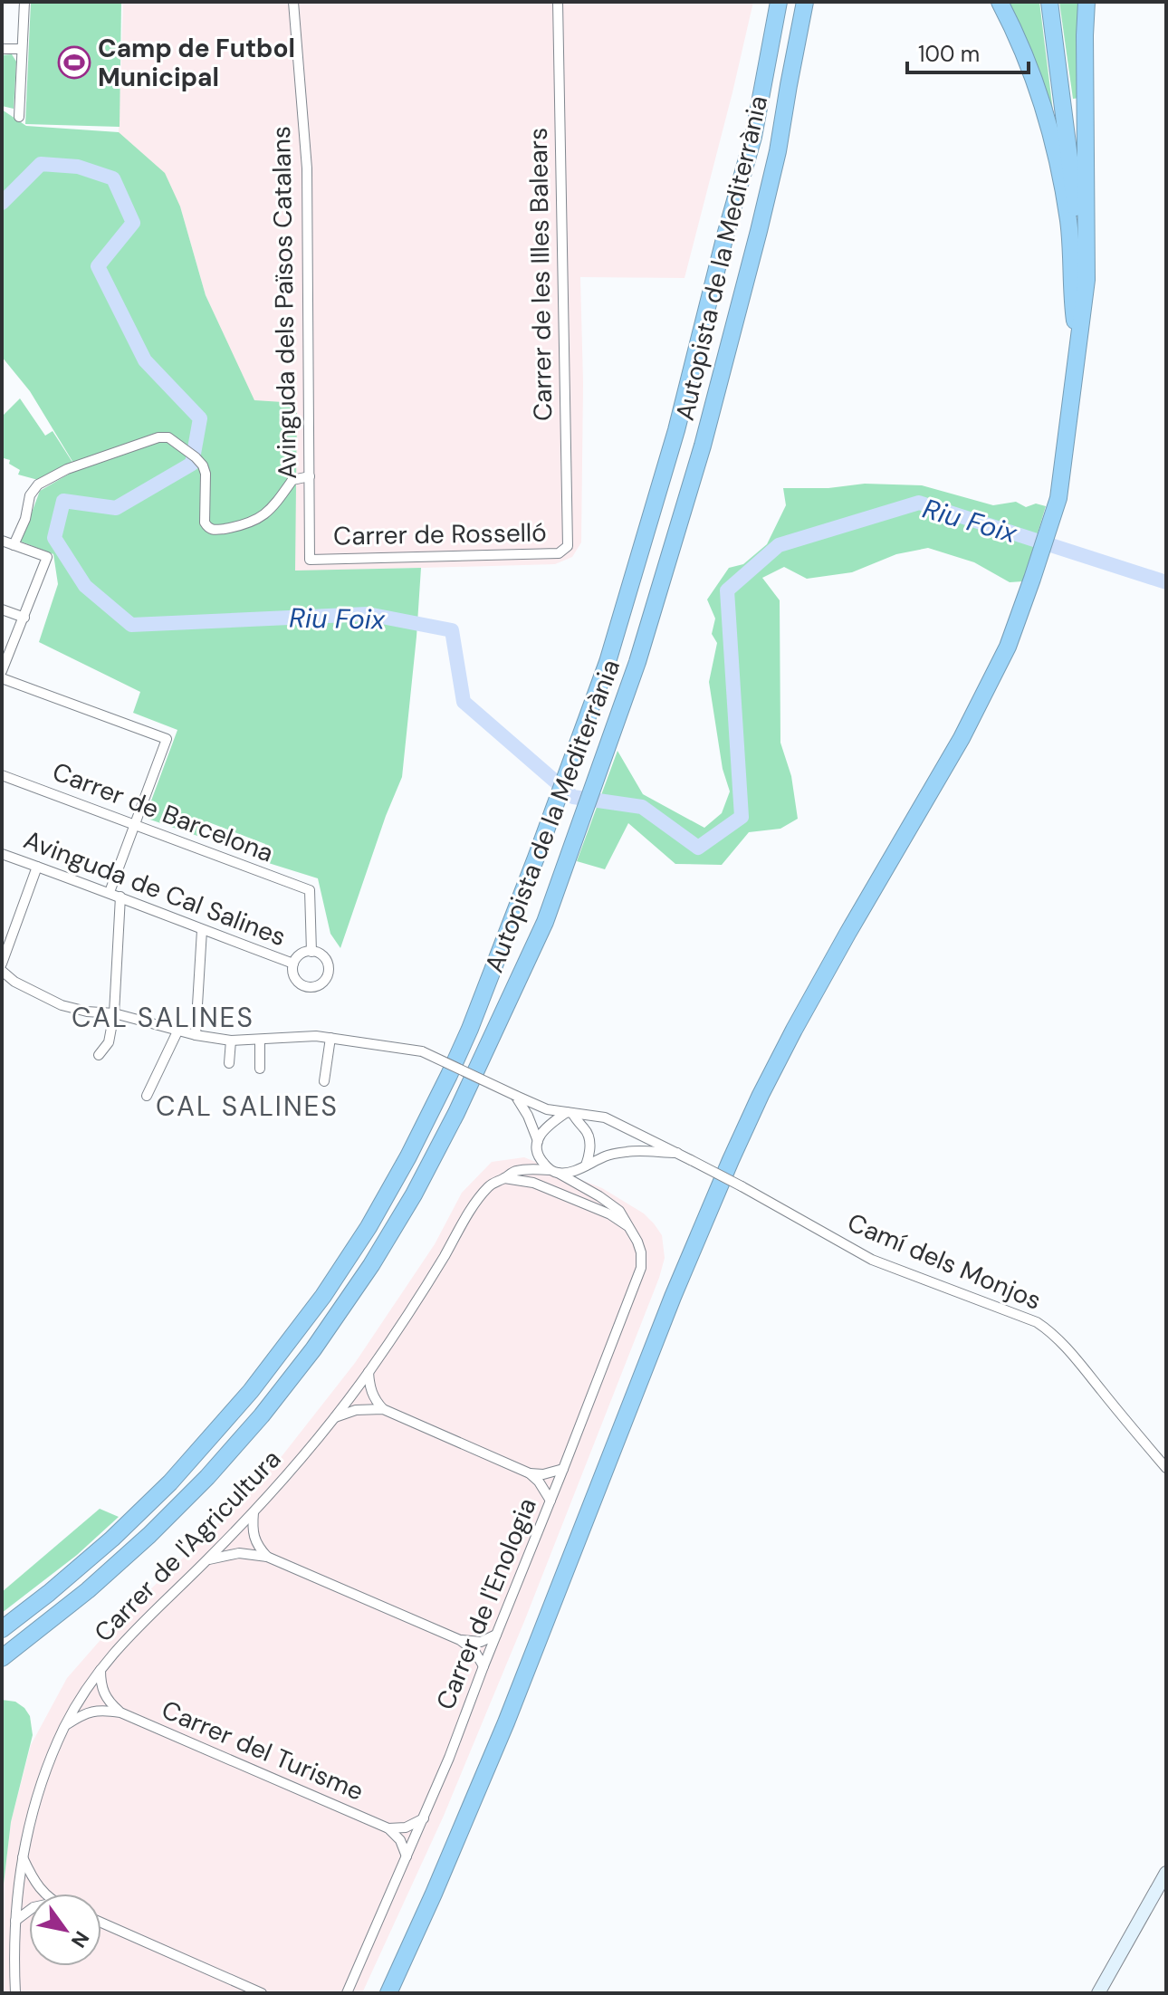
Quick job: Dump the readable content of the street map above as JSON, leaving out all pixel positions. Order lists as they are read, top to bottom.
{
  "streets": {
    "highway": ["Autopista de la Mediterrània"],
    "street": [
      "Carrer de les Illes Balears",
      "Avinguda dels Països Catalans",
      "Carrer de Rosselló",
      "Carrer de Barcelona",
      "Avinguda de Cal Salines",
      "Camí dels Monjos",
      "Carrer de l'Agricultura",
      "Carrer de l'Enologia",
      "Carrer del Turisme"
    ]
  },
  "crossings": [
    ["Carrer de les Illes Balears", "Carrer de Rosselló"],
    ["Avinguda dels Països Catalans", "Carrer de Rosselló"],
    ["Carrer de Barcelona", "Avinguda de Cal Salines"],
    ["Carrer de l'Agricultura", "Carrer del Turisme"]
  ],
  "districts": ["CAL SALINES", "CAL SALINES"],
  "water": ["Riu Foix"],
  "places": {
    "sports": ["Camp de Futbol Municipal"]
  },
  "scale_bar": "100 m",
  "north": "bottom right"
}
